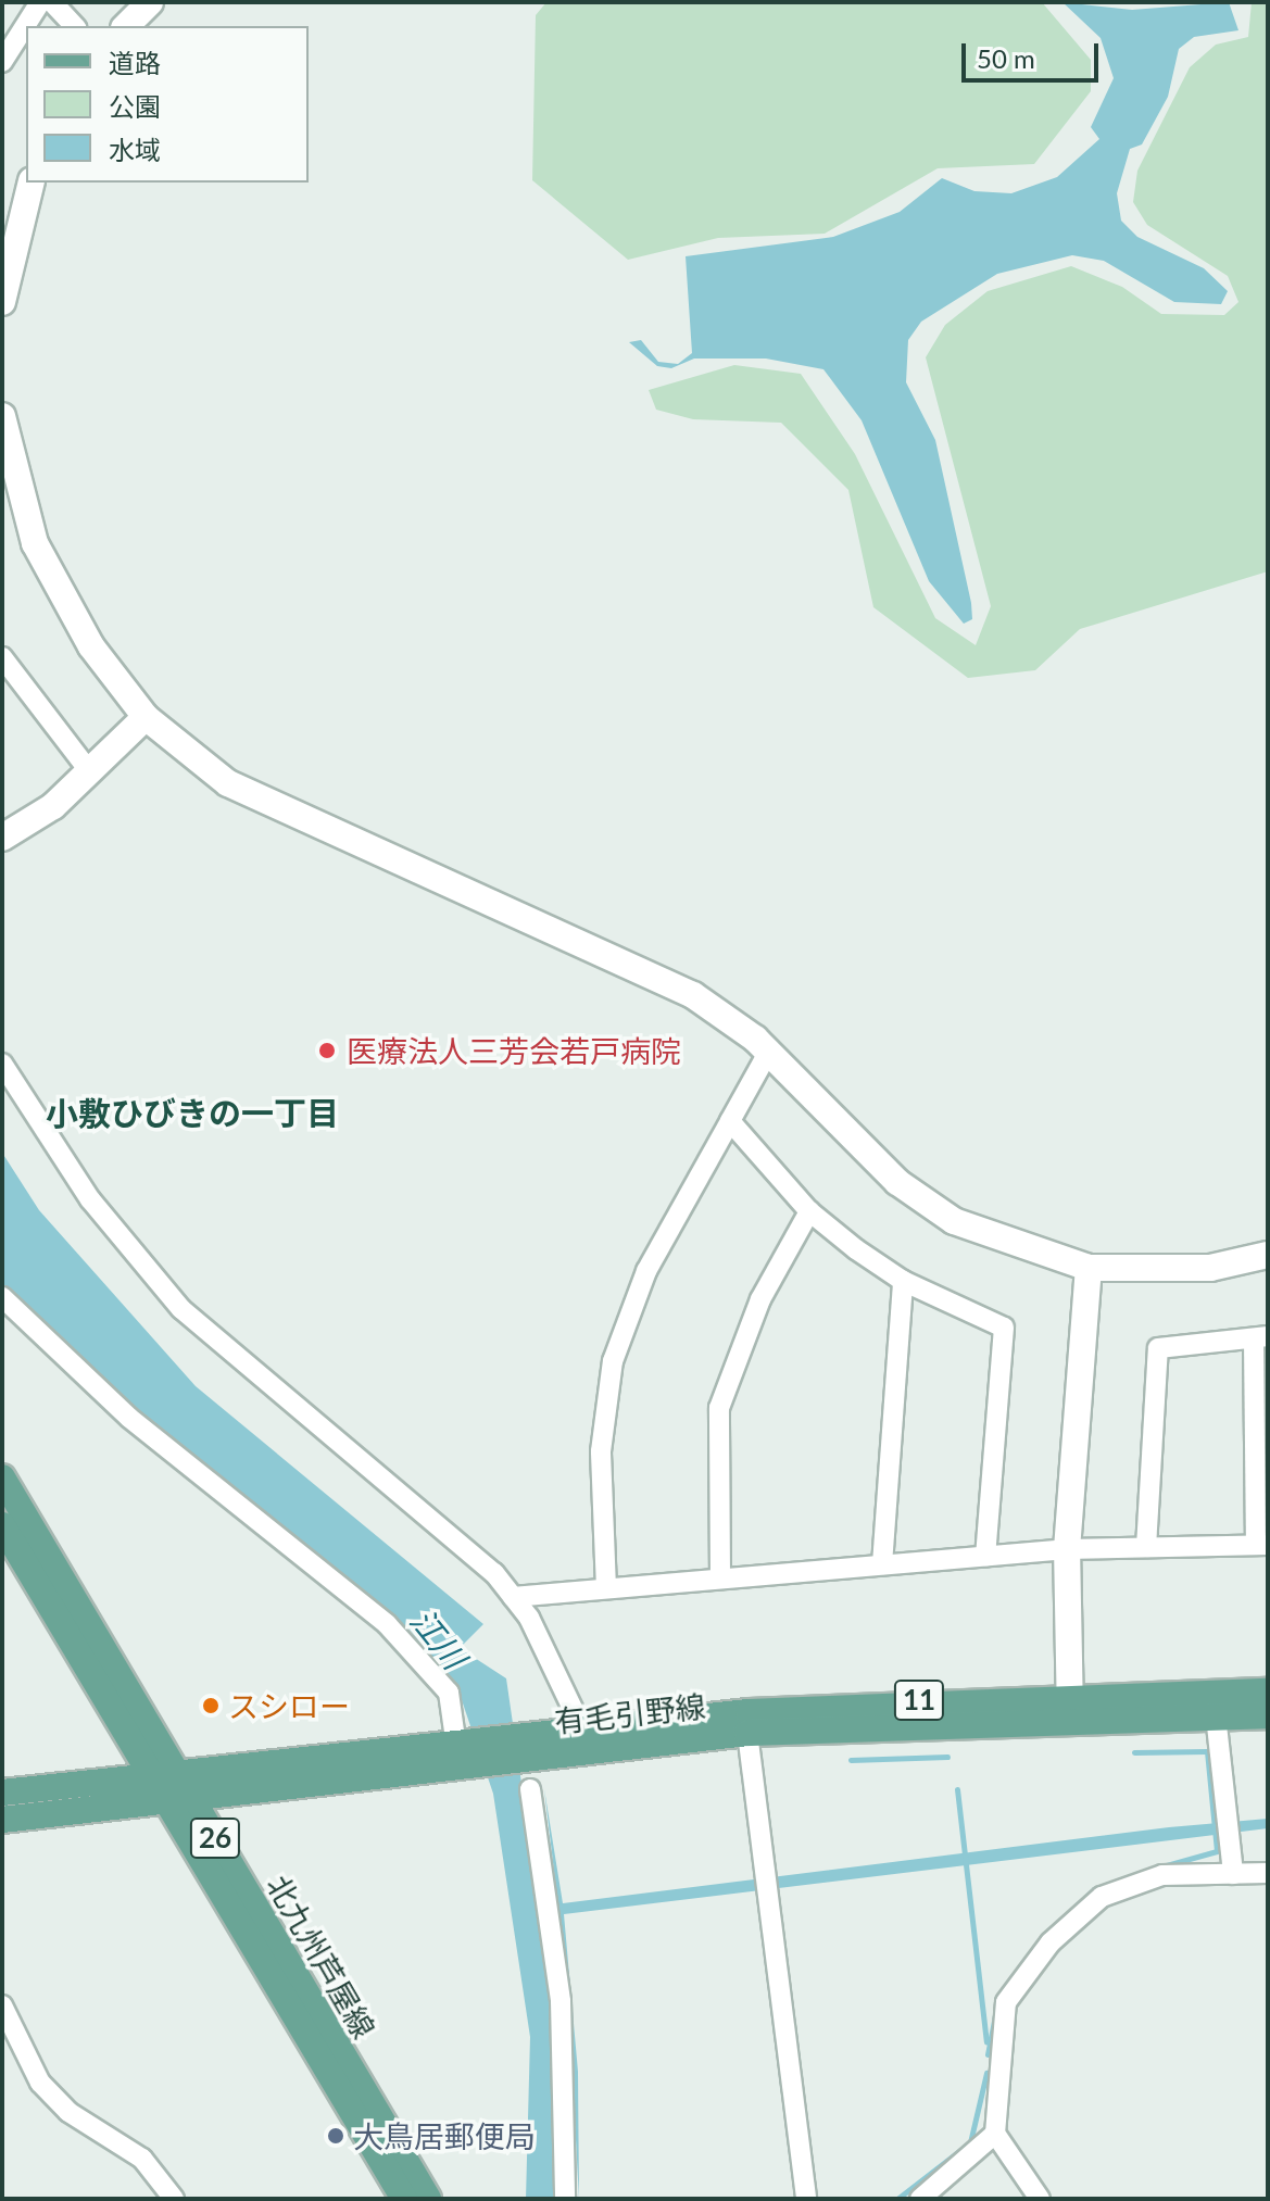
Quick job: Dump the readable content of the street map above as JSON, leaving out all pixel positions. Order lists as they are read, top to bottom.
{
  "streets": {
    "main road": [
      "11",
      "有毛引野線",
      "26",
      "北九州芦屋線"
    ]
  },
  "crossings": [
    ["有毛引野線", "北九州芦屋線"]
  ],
  "districts": ["小敷ひびきの一丁目"],
  "water": ["江川"],
  "places": ["医療法人三芳会若戸病院", "スシロー", "大鳥居郵便局"],
  "legend": ["道路", "公園", "水域"],
  "scale_bar": "50 m"
}
